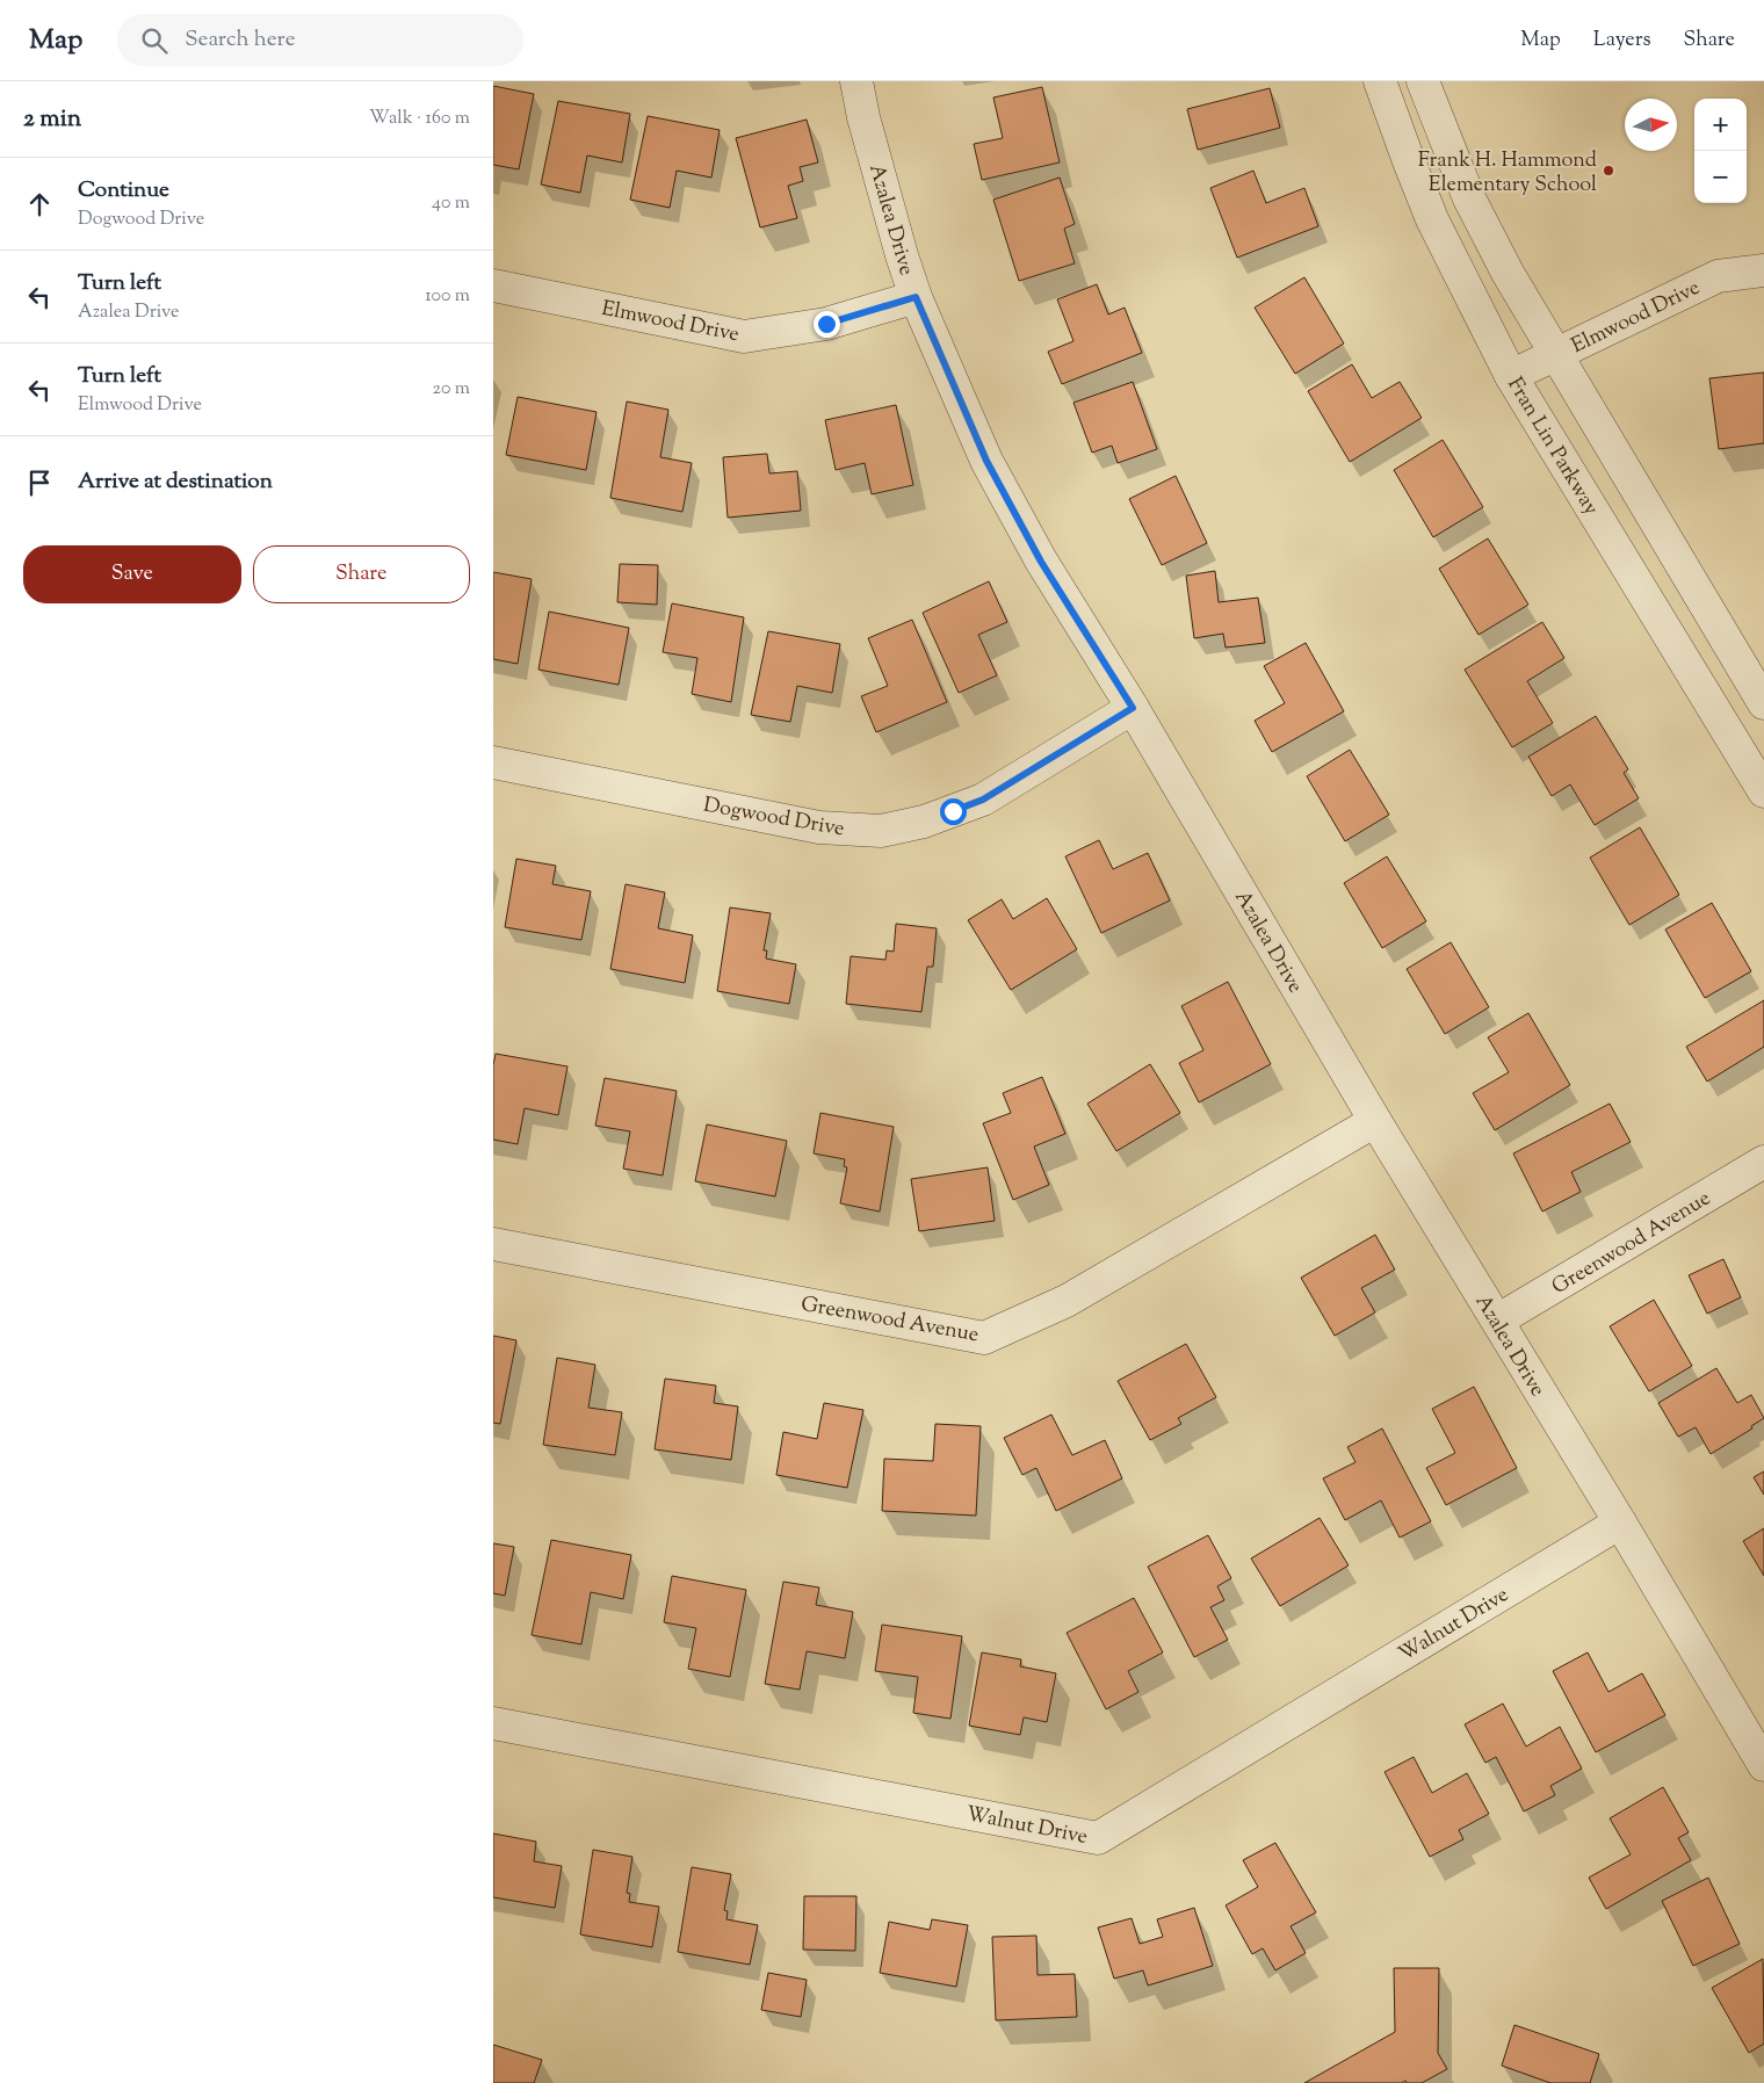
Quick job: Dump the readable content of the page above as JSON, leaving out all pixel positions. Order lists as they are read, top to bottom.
{
  "streets": {
    "street": [
      "Azalea Drive",
      "Elmwood Drive",
      "Fran Lin Parkway",
      "Dogwood Drive",
      "Greenwood Avenue",
      "Walnut Drive"
    ]
  },
  "crossings": [
    ["Azalea Drive", "Elmwood Drive"],
    ["Azalea Drive", "Dogwood Drive"],
    ["Azalea Drive", "Greenwood Avenue"],
    ["Azalea Drive", "Walnut Drive"],
    ["Elmwood Drive", "Fran Lin Parkway"]
  ],
  "places": ["Frank H. Hammond Elementary School"],
  "north": "right",
  "page": {
    "header": "Map",
    "search": "Search here",
    "nav": ["Map", "Layers", "Share"],
    "heading": ["2 min", "Walk · 160 m"],
    "map_buttons": ["+", "−"],
    "list": [
      ["Continue", "Dogwood Drive", "40 m"],
      ["Turn left", "Azalea Drive", "100 m"],
      ["Turn left", "Elmwood Drive", "20 m"],
      "Arrive at destination"
    ],
    "buttons": ["Save", "Share"]
  }
}
